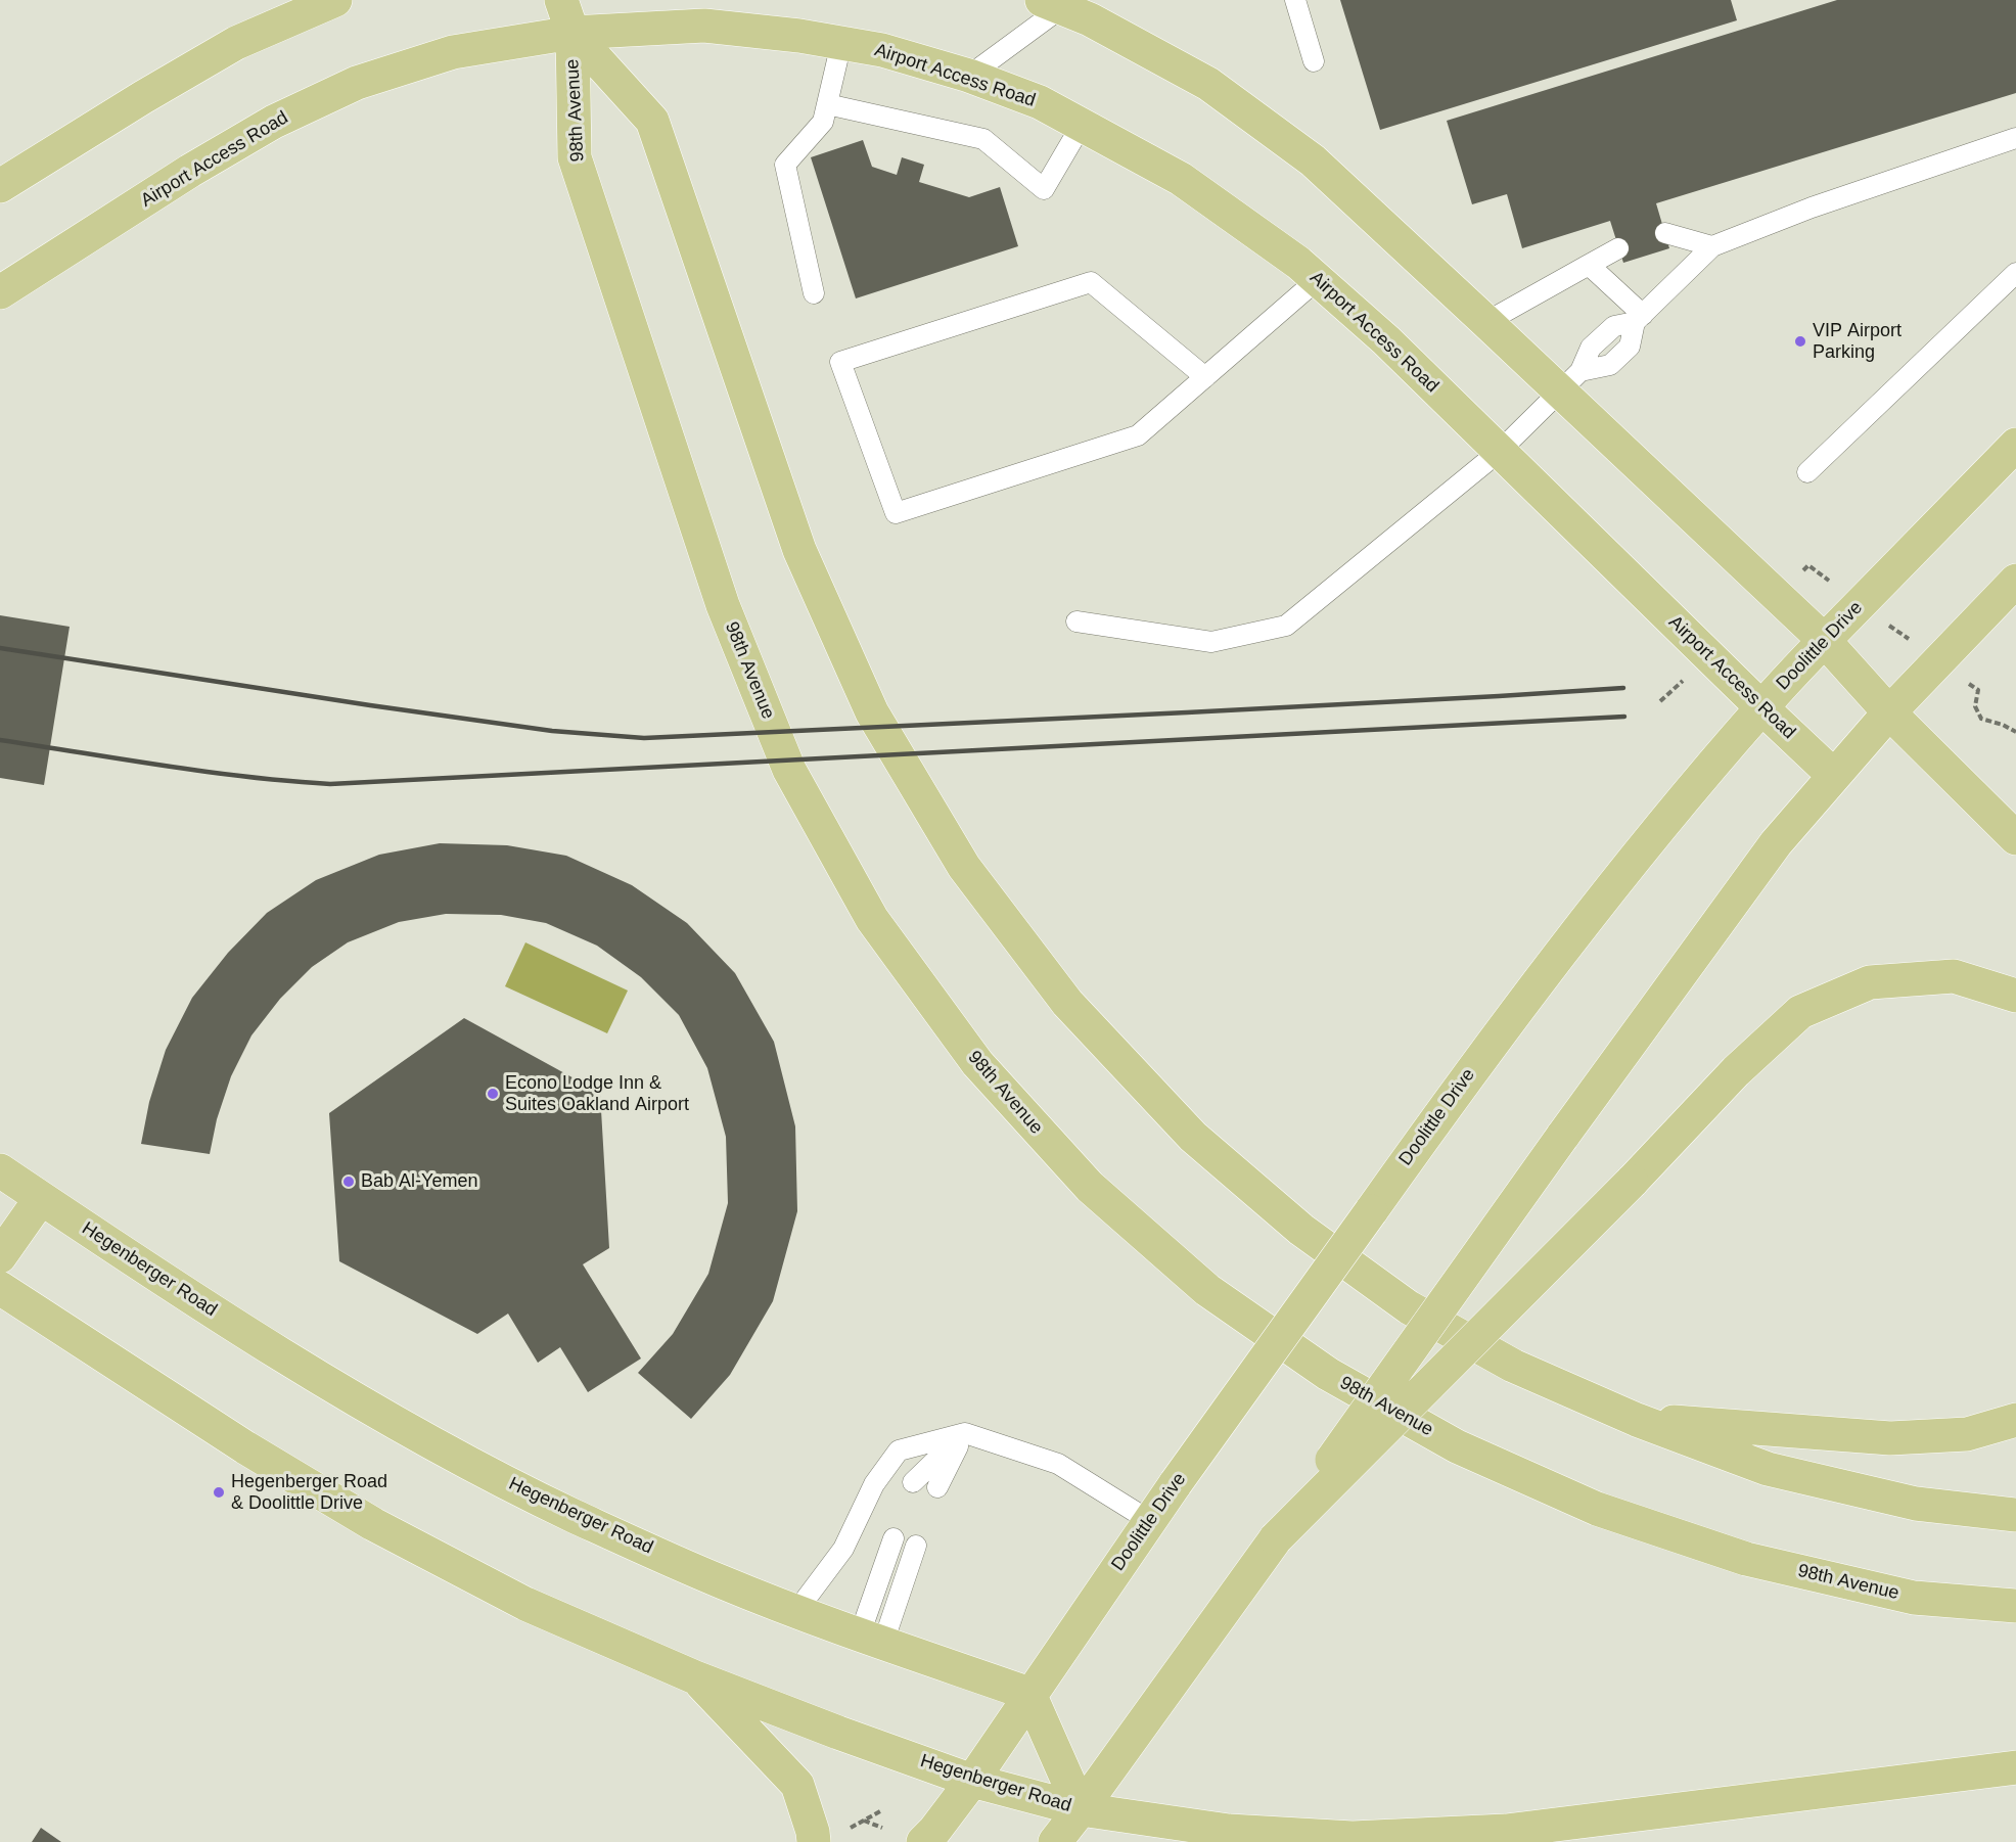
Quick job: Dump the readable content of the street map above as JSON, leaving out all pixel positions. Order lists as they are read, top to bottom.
{
  "streets": {
    "main road": [
      "Airport Access Road",
      "98th Avenue",
      "Doolittle Drive",
      "Hegenberger Road"
    ]
  },
  "crossings": [
    ["Airport Access Road", "98th Avenue"],
    ["Airport Access Road", "Doolittle Drive"],
    ["Doolittle Drive", "Hegenberger Road"]
  ],
  "places": [
    "VIP Airport Parking",
    "Econo Lodge Inn & Suites Oakland Airport",
    "Bab Al-Yemen",
    "Hegenberger Road & Doolittle Drive"
  ]
}
